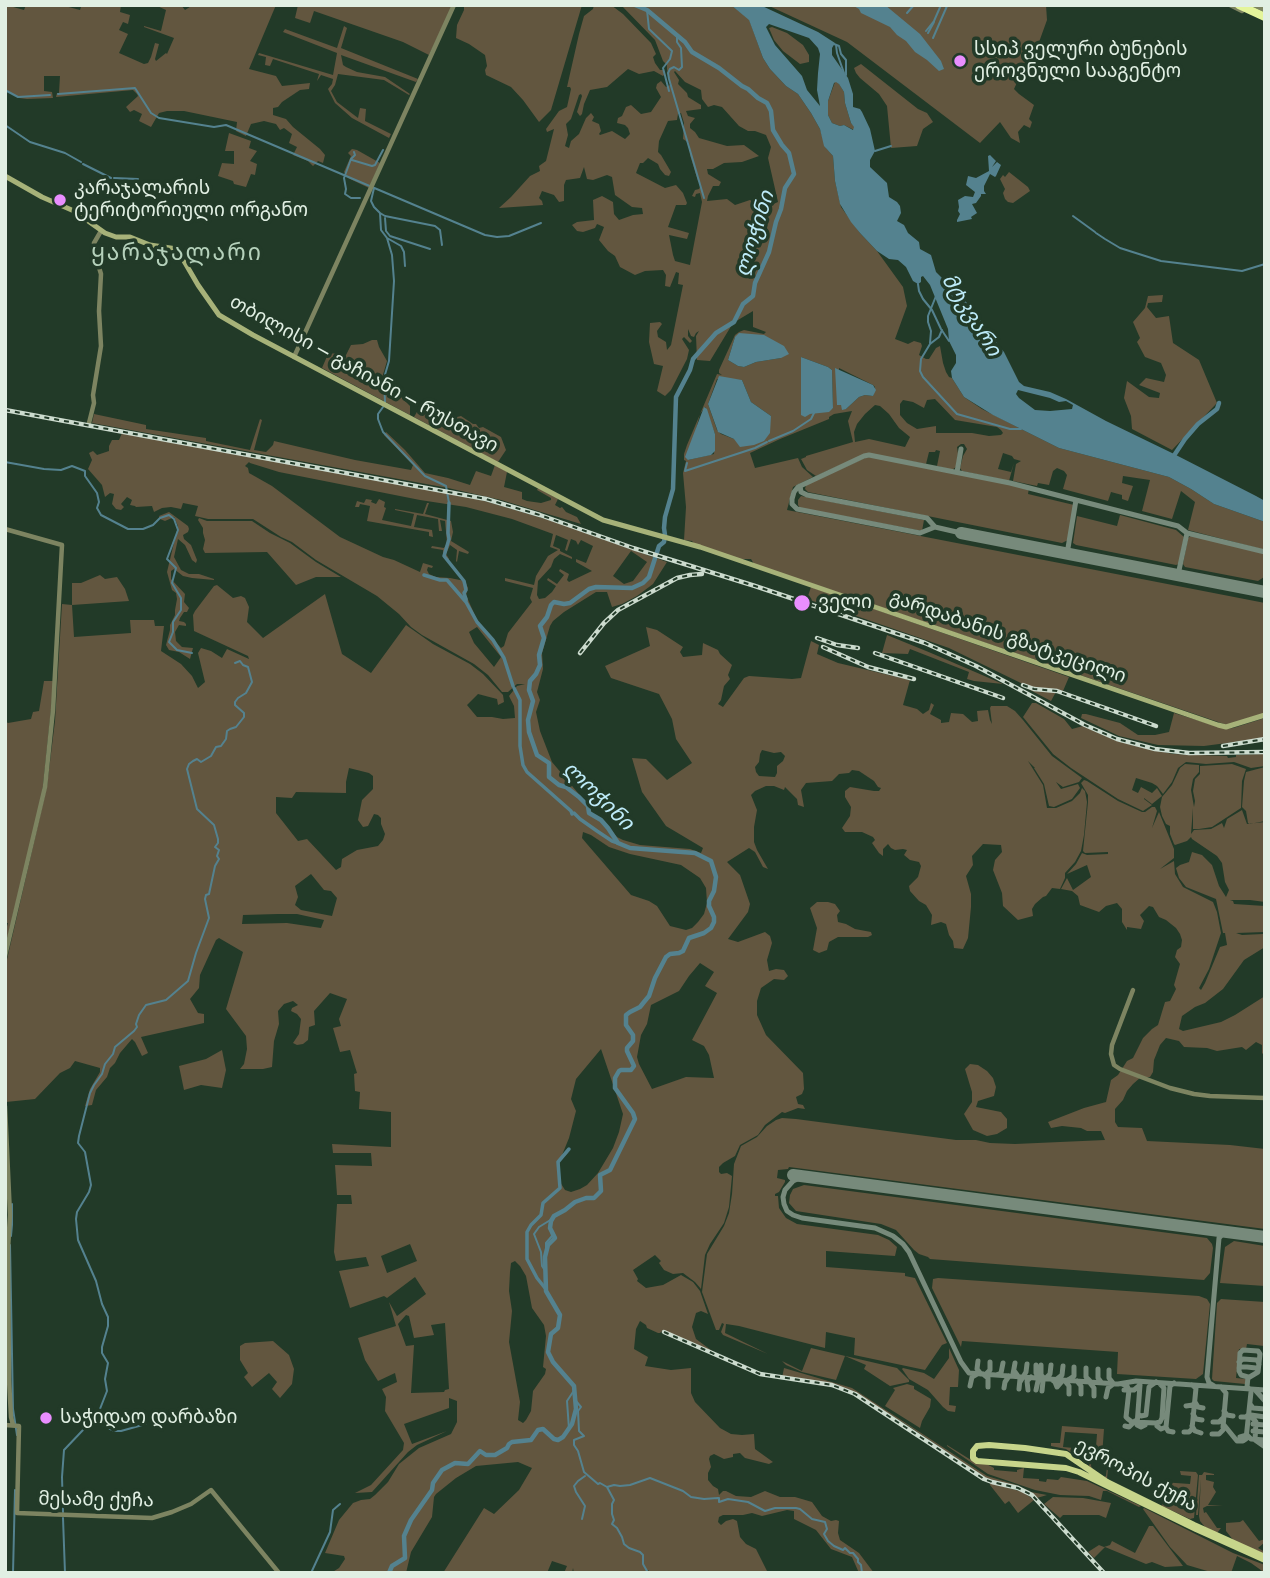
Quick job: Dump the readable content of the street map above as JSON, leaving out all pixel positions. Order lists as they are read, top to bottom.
{
  "streets": {
    "main road": ["თბილისი — გაჩიანი — რუსთავი", "გარდაბანის გზატკეცილი", "ევროპის ქუჩა"],
    "street": ["მესამე ქუჩა"]
  },
  "crossings": [
    ["თბილისი — გაჩიანი — რუსთავი", "გარდაბანის გზატკეცილი"]
  ],
  "districts": ["ყარაჯალარი"],
  "water": ["ლოჭინი", "მტკვარი"],
  "places": [
    "სსიპ ველური ბუნების ეროვნული სააგენტო",
    "კარაჯალარის ტერიტორიული ორგანო",
    "ველი",
    "საჭიდაო დარბაზი"
  ]
}
